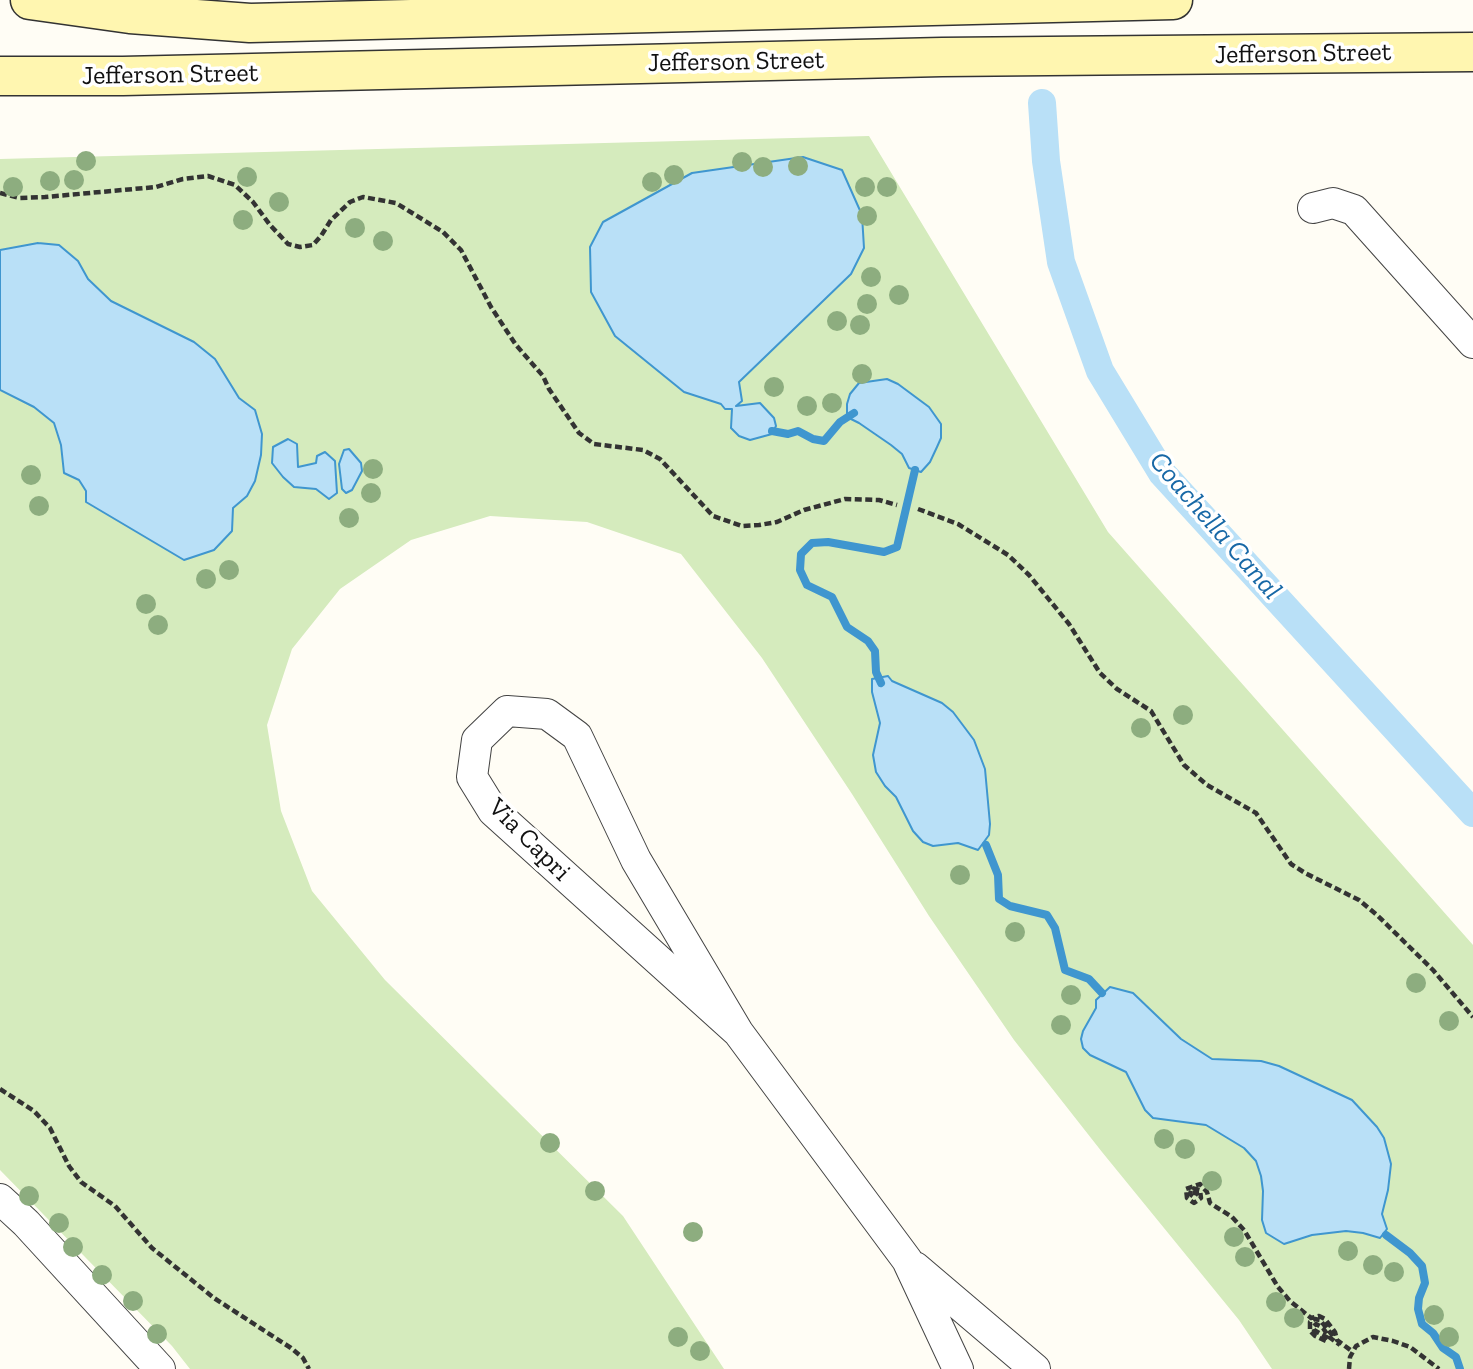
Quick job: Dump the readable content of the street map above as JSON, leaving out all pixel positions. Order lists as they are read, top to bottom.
{
  "streets": {
    "main road": ["Jefferson Street"],
    "street": ["Via Capri"]
  },
  "water": ["Coachella Canal"]
}
